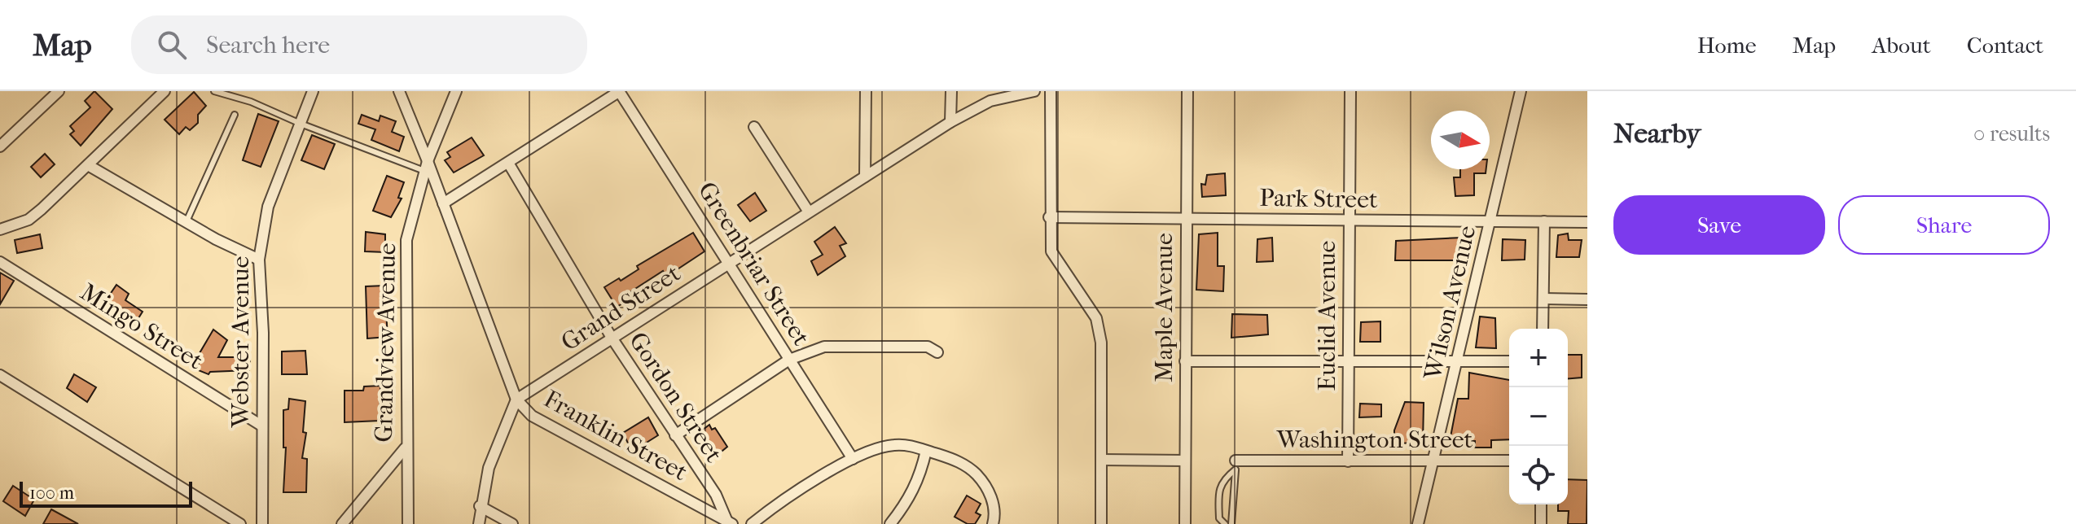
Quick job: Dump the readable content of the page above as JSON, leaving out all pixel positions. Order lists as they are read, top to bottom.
{
  "streets": {
    "street": [
      "Park Street",
      "Greenbriar Street",
      "Wilson Avenue",
      "Grand Street",
      "Maple Avenue",
      "Euclid Avenue",
      "Mingo Street",
      "Webster Avenue",
      "Grandview Avenue",
      "Gordon Street",
      "Franklin Street",
      "Washington Street"
    ]
  },
  "crossings": [
    ["Park Street", "Wilson Avenue"],
    ["Park Street", "Maple Avenue"],
    ["Park Street", "Euclid Avenue"],
    ["Greenbriar Street", "Grand Street"],
    ["Wilson Avenue", "Washington Street"],
    ["Grand Street", "Gordon Street"],
    ["Grand Street", "Franklin Street"],
    ["Euclid Avenue", "Washington Street"],
    ["Mingo Street", "Webster Avenue"],
    ["Gordon Street", "Franklin Street"]
  ],
  "scale_bar": "100 m",
  "north": "right",
  "page": {
    "header": "Map",
    "search": "Search here",
    "nav": [
      "Home",
      "Map",
      "About",
      "Contact"
    ],
    "heading": ["Nearby", "0 results"],
    "buttons": ["Save", "Share"],
    "map_buttons": ["+", "−"],
    "scale": "100 m"
  }
}
